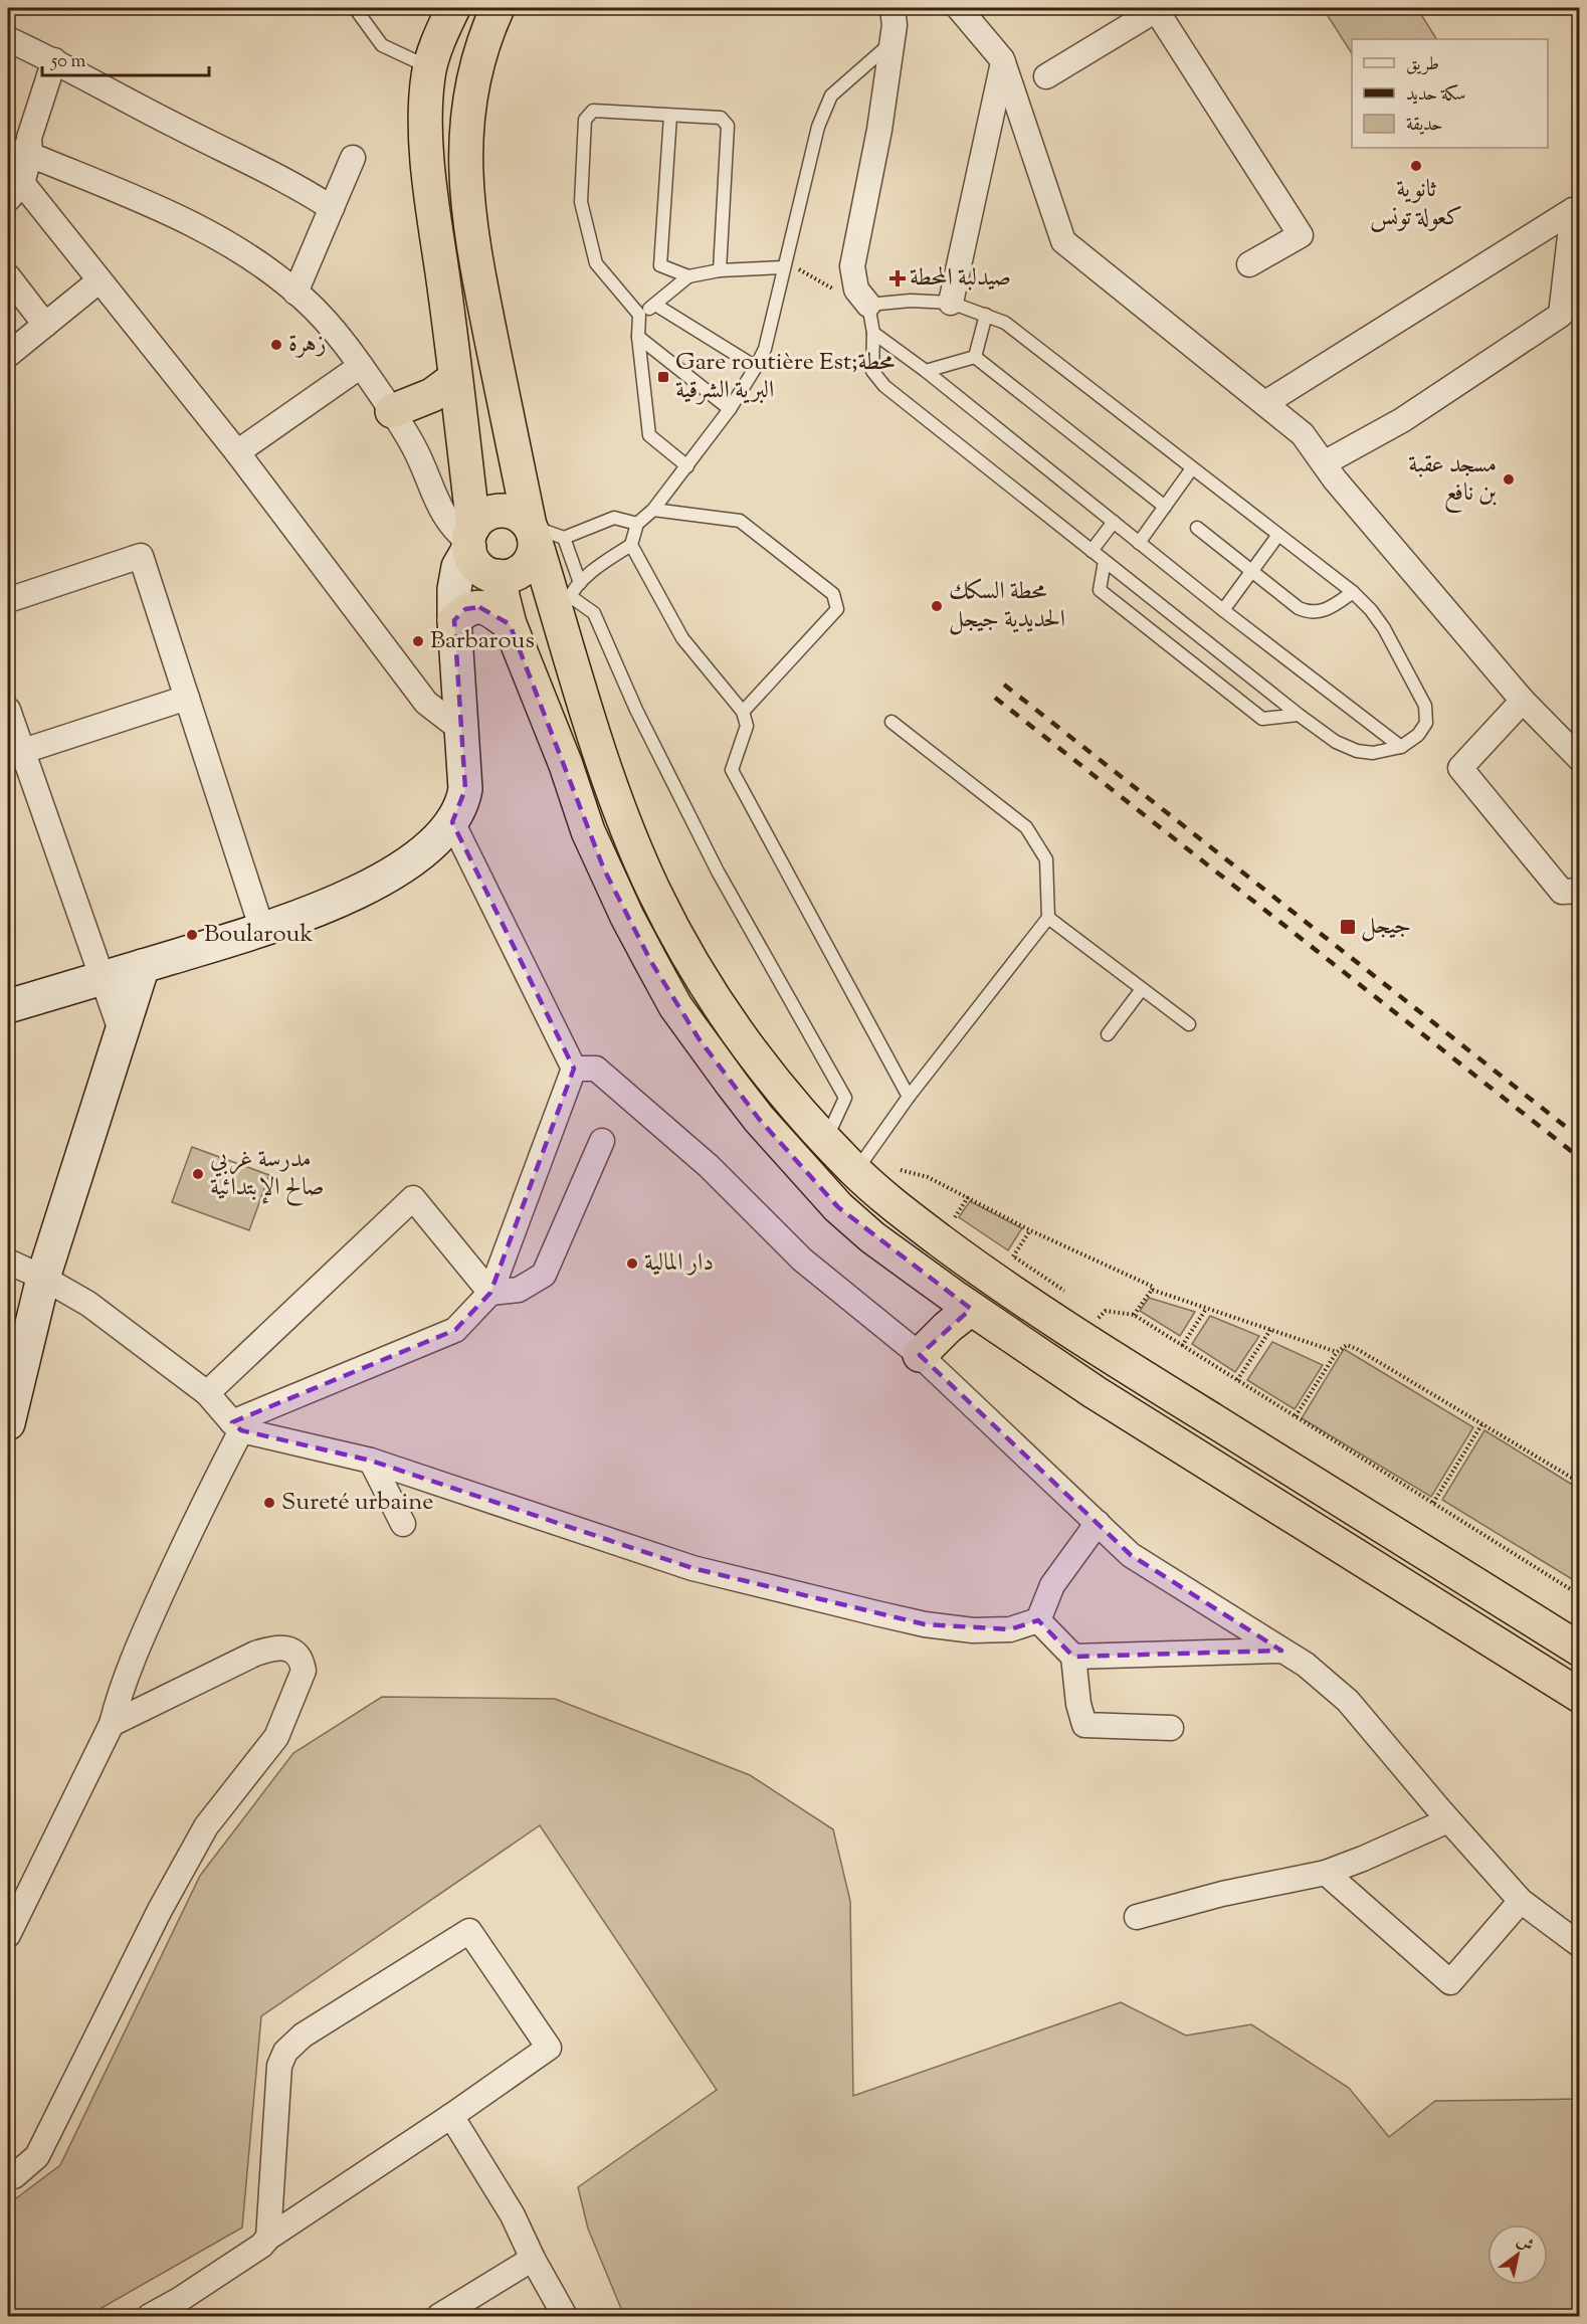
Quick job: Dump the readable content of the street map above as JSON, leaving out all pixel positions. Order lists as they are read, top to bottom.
{
  "places": {
    "other": [
      "ثانوية كعولة تونس",
      "زهرة",
      "مسجد عقبة بن نافع",
      "محطة السكك الحديدية جيجل",
      "Barbarous",
      "Boularouk",
      "مدرسة غربي صالح الإبتدائية",
      "دار المالية",
      "Sureté urbaine"
    ],
    "health": ["صيدلبة المحطة"],
    "transit": ["Gare routière Est;محطة البرية الشرقية", "جيجل"]
  },
  "legend": ["طريق", "سكة حديد", "حديقة"],
  "scale_bar": "50 m",
  "north": "top right"
}
